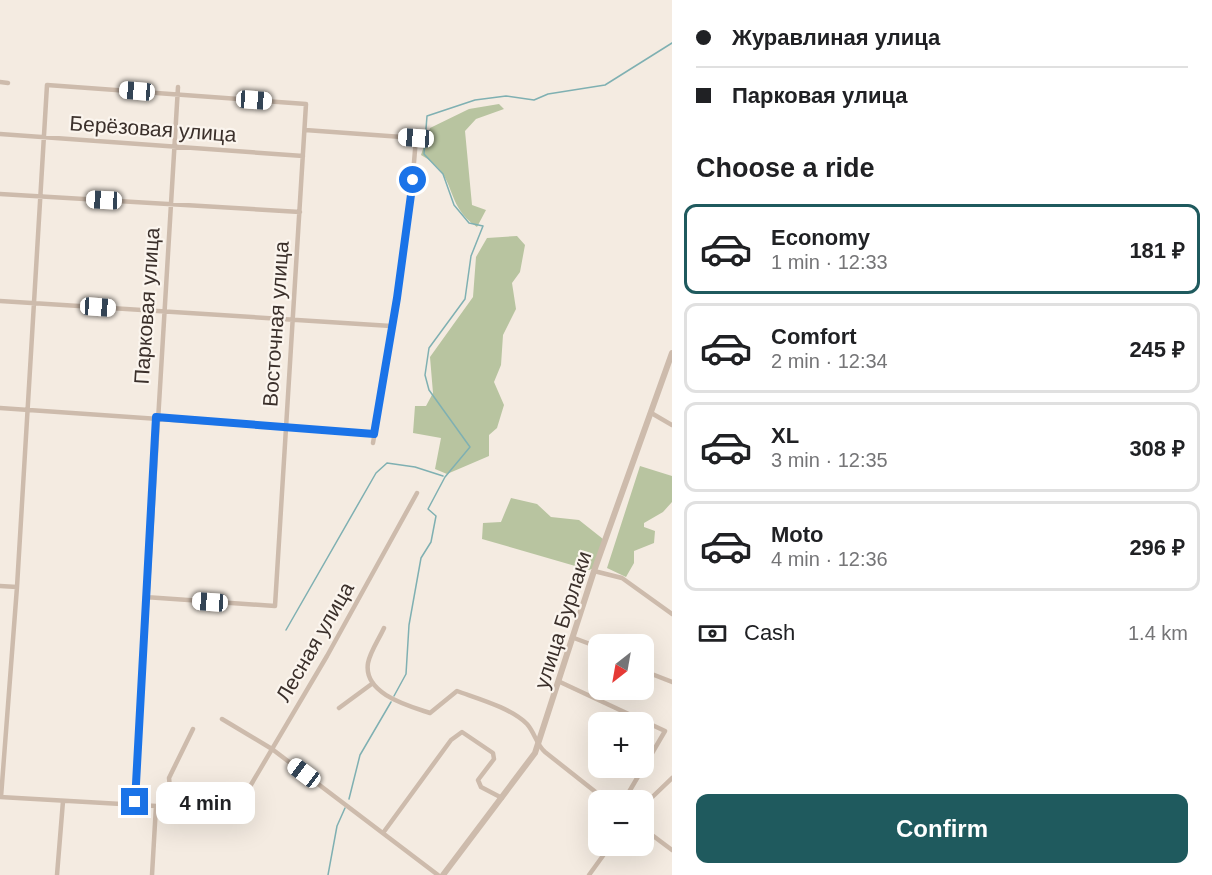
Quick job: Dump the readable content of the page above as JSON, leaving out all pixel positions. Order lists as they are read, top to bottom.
{
  "streets": {
    "street": [
      "Берёзовая улица",
      "Парковая улица",
      "Восточная улица",
      "улица Бурлаки",
      "Лесная улица"
    ]
  },
  "crossings": [
    ["Берёзовая улица", "Парковая улица"],
    ["Берёзовая улица", "Восточная улица"],
    ["Парковая улица", "Восточная улица"]
  ],
  "north": "bottom left",
  "page": {
    "banner": ["Журавлиная улица", "Парковая улица"],
    "heading": "Choose a ride",
    "list": [
      {
        "name": "Economy",
        "note": "1 min · 12:33",
        "value": "181 ₽"
      },
      {
        "name": "Comfort",
        "note": "2 min · 12:34",
        "value": "245 ₽"
      },
      {
        "name": "XL",
        "note": "3 min · 12:35",
        "value": "308 ₽"
      },
      {
        "name": "Moto",
        "note": "4 min · 12:36",
        "value": "296 ₽"
      }
    ],
    "pay": ["Cash", "1.4 km"],
    "map_buttons": ["+", "−"],
    "bubble": "4 min",
    "buttons": "Confirm"
  }
}
